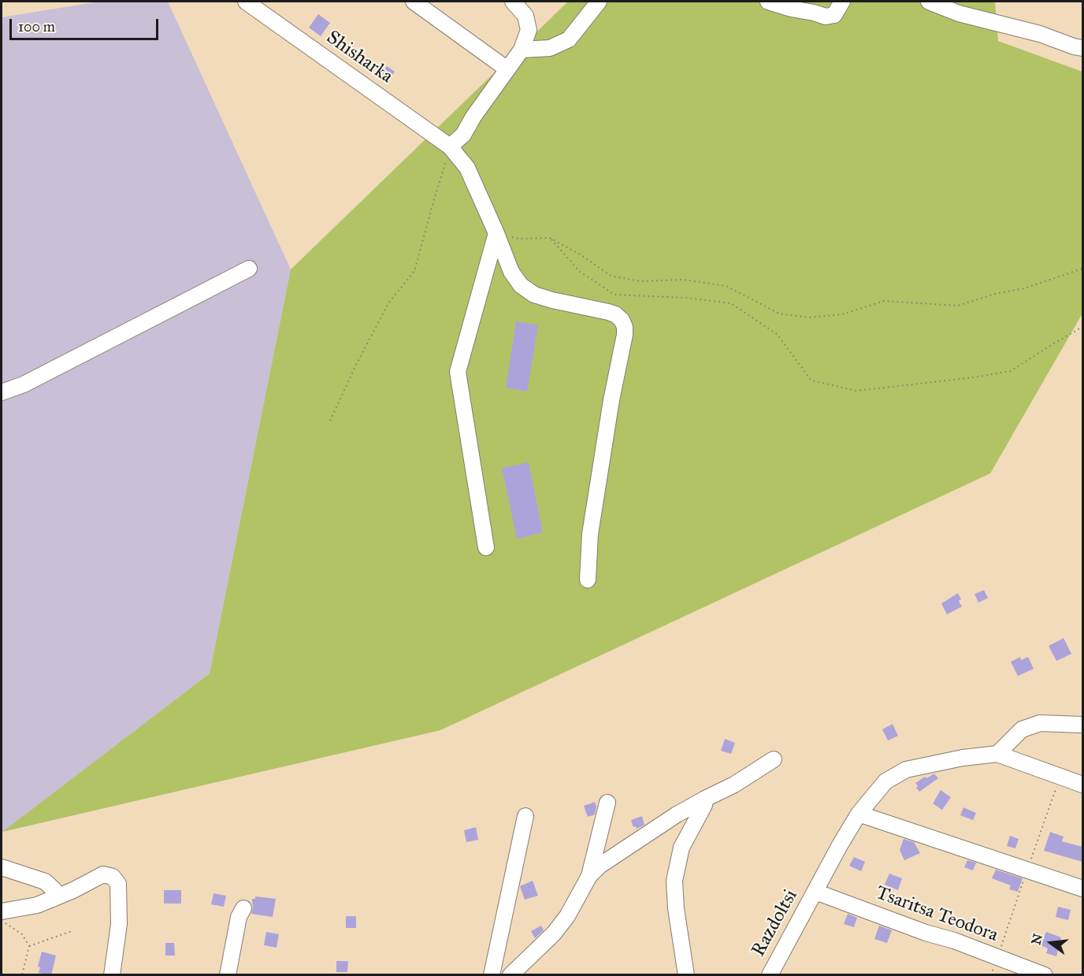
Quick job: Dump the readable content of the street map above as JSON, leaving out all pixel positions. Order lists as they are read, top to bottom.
{
  "streets": {
    "street": ["Shisharka", "Tsaritsa Teodora", "Razdoltsi"]
  },
  "crossings": [
    ["Tsaritsa Teodora", "Razdoltsi"]
  ],
  "scale_bar": "100 m",
  "north": "left"
}
